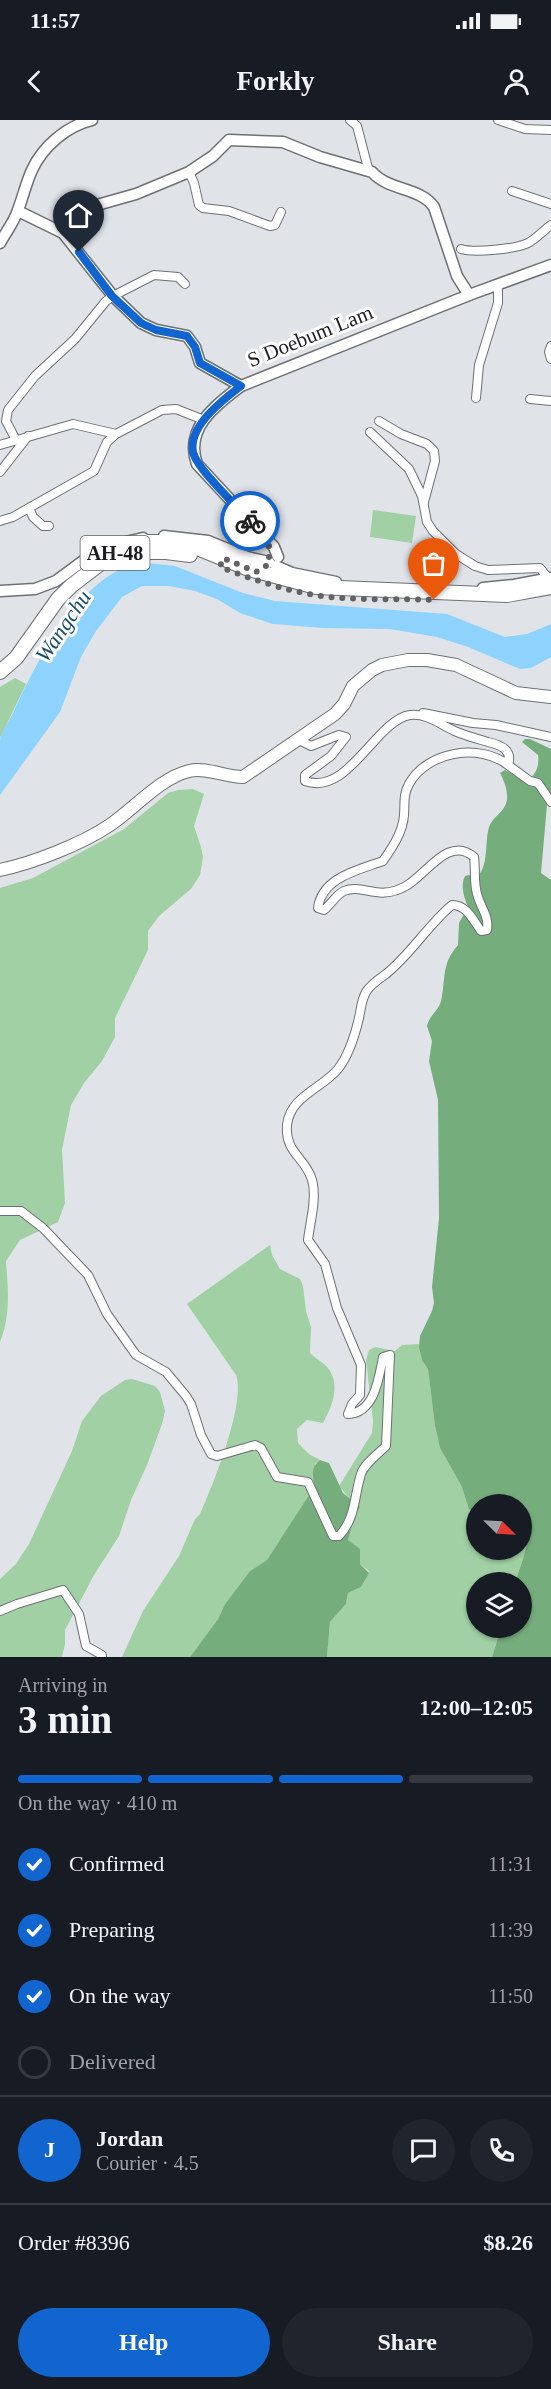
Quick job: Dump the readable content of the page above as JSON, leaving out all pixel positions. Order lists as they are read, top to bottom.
{
  "streets": {
    "highway": ["AH-48"],
    "street": ["S Doebum Lam"]
  },
  "crossings": [
    ["S Doebum Lam", "AH-48"]
  ],
  "water": ["Wangchu"],
  "north": "bottom right",
  "page": {
    "status": "11:57",
    "header": "Forkly",
    "heading": ["3 min", "Arriving in", "12:00–12:05"],
    "panel": [
      "Jordan",
      "Courier · 4.5",
      "Order #8396",
      "$8.26"
    ],
    "bar": "On the way · 410 m",
    "list": [
      ["Confirmed", "11:31"],
      ["Preparing", "11:39"],
      ["On the way", "11:50"],
      "Delivered"
    ],
    "round": "J",
    "buttons": ["Help", "Share"]
  }
}
